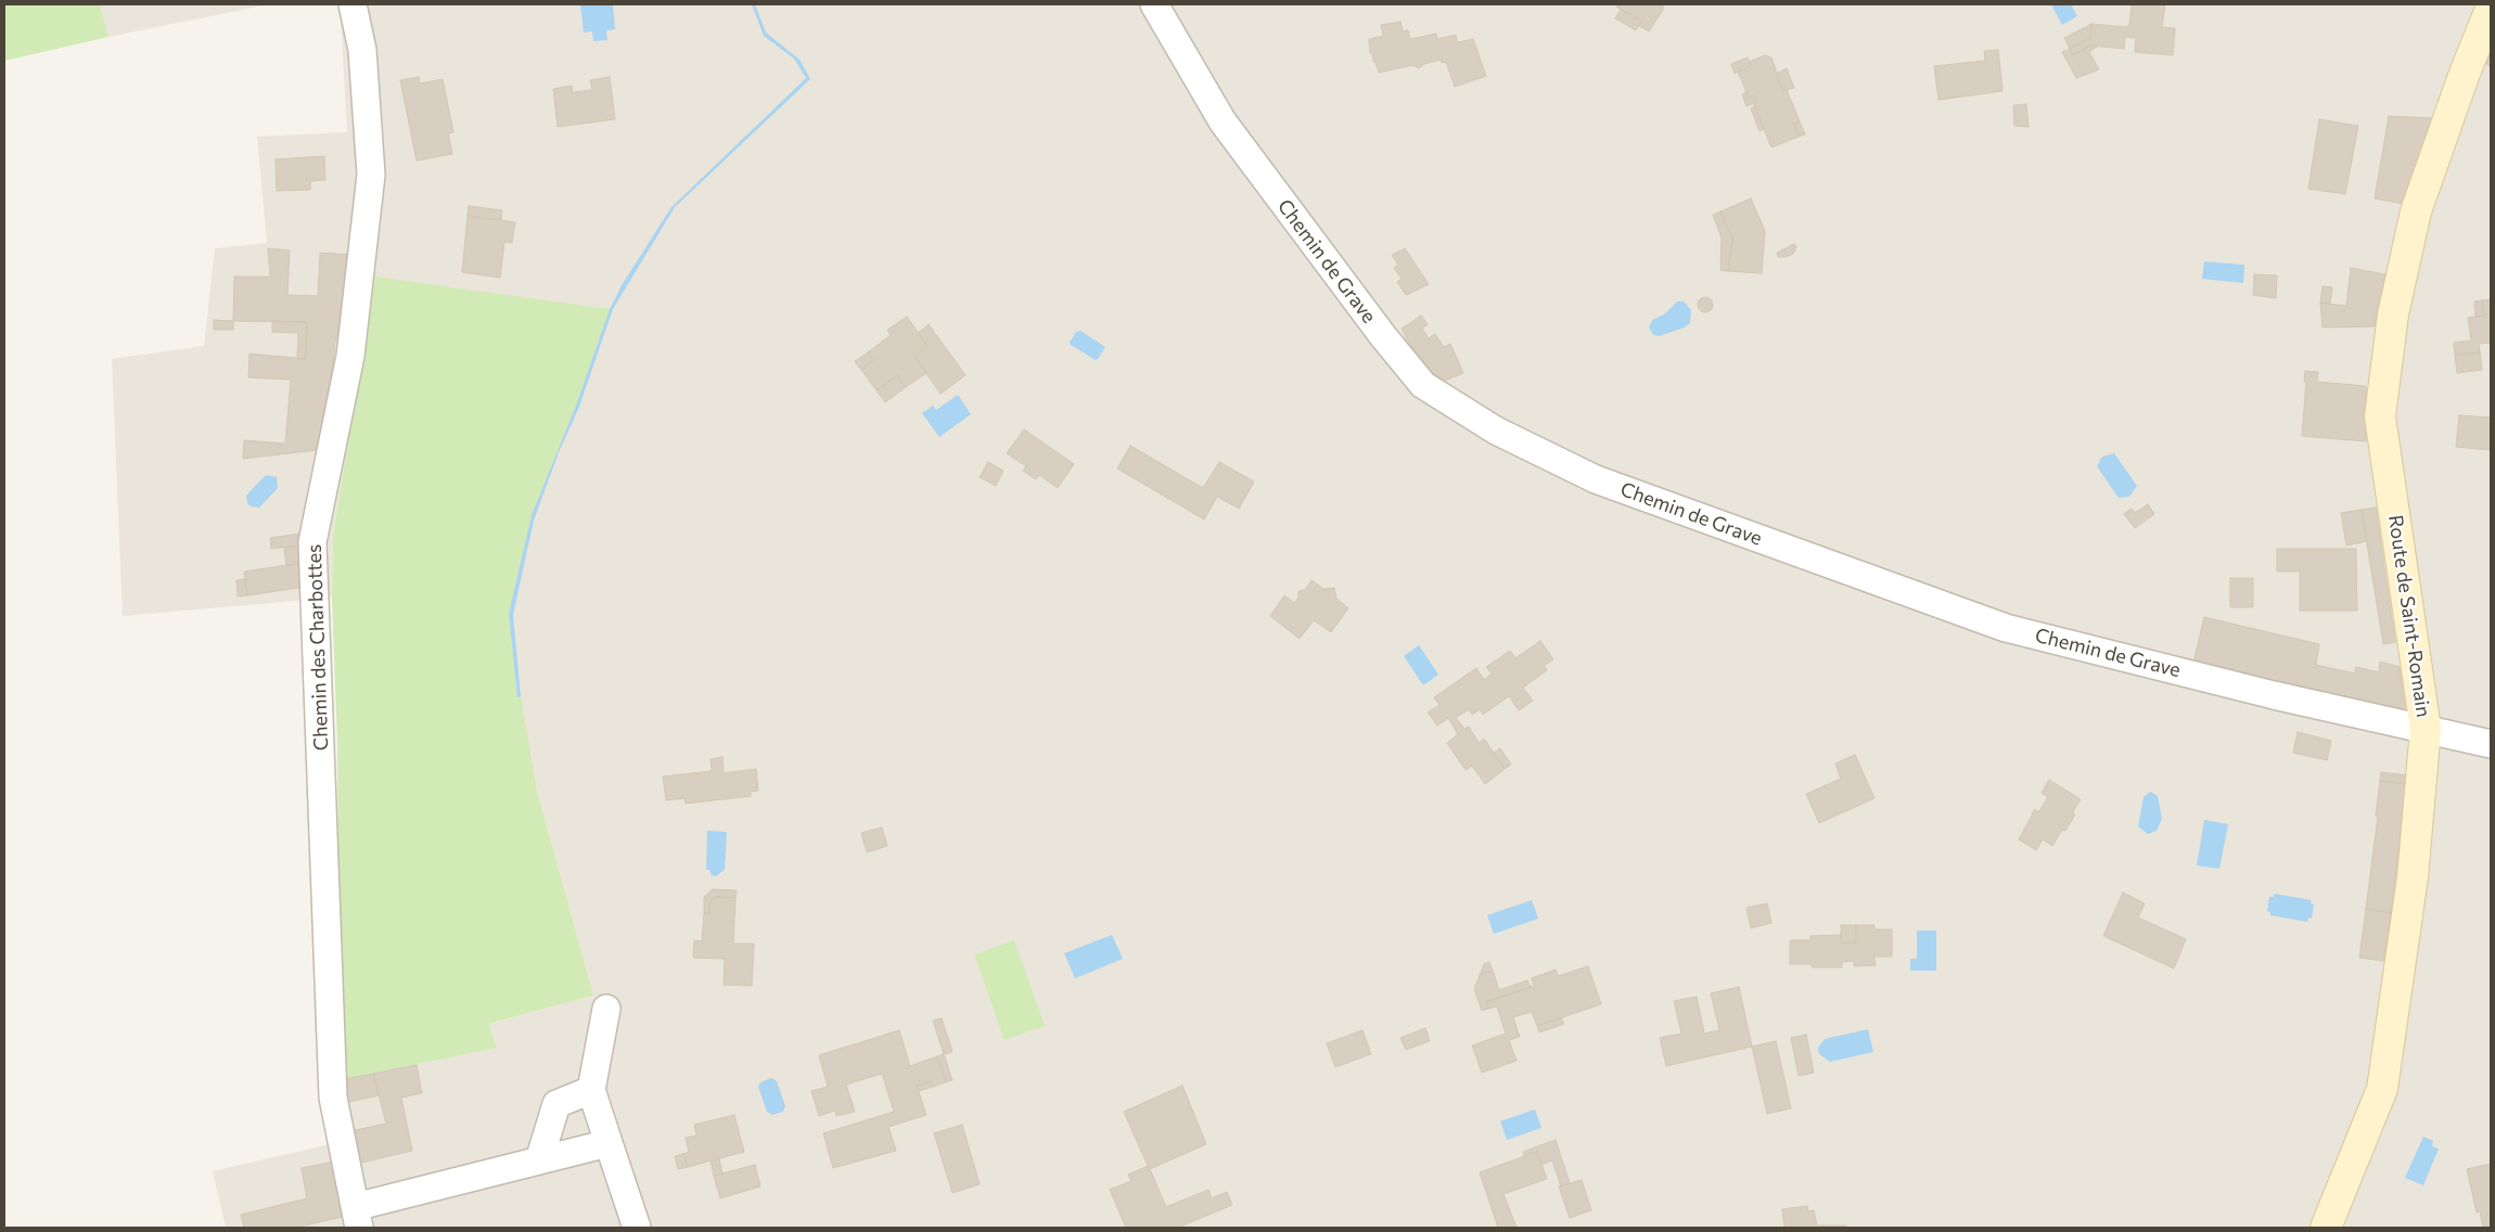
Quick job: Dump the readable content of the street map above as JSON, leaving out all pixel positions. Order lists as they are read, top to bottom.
{
  "streets": {
    "main road": ["Route de Saint-Romain"],
    "street": ["Chemin de Grave", "Chemin des Charbottes"]
  },
  "crossings": [
    ["Chemin de Grave", "Route de Saint-Romain"]
  ]
}
